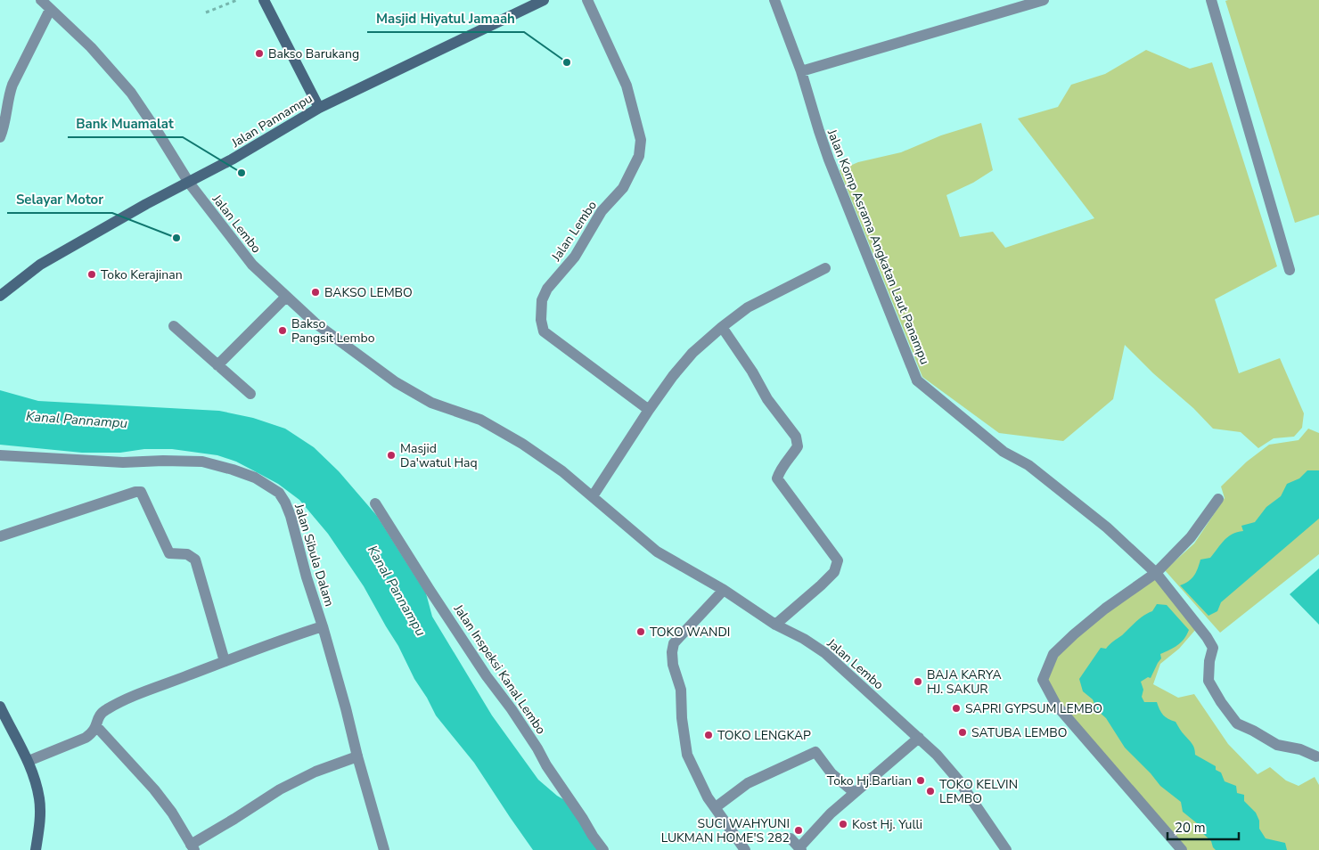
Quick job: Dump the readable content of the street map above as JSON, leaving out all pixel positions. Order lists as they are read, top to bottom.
{
  "streets": {
    "main road": ["Jalan Pannampu"],
    "street": [
      "Jalan Lembo",
      "Jalan Komp Asrama Angkatan Laut Panampu",
      "Jalan Sibula Dalam",
      "Jalan Inspeksi Kanal Lembo"
    ]
  },
  "crossings": [
    ["Jalan Pannampu", "Jalan Lembo"]
  ],
  "water": ["Kanal Pannampu"],
  "places": [
    "Bakso Barukang",
    "Masjid Hiyatul Jamaah",
    "Bank Muamalat",
    "Selayar Motor",
    "Toko Kerajinan",
    "BAKSO LEMBO",
    "Bakso Pangsit Lembo",
    "Masjid Da'watul Haq",
    "TOKO WANDI",
    "BAJA KARYA HJ. SAKUR",
    "SAPRI GYPSUM LEMBO",
    "SATUBA LEMBO",
    "TOKO LENGKAP",
    "Toko Hj.Barlian",
    "TOKO KELVIN LEMBO",
    "Kost Hj. Yulli",
    "SUCI WAHYUNI LUKMAN HOME'S 282"
  ],
  "scale_bar": "20 m"
}
